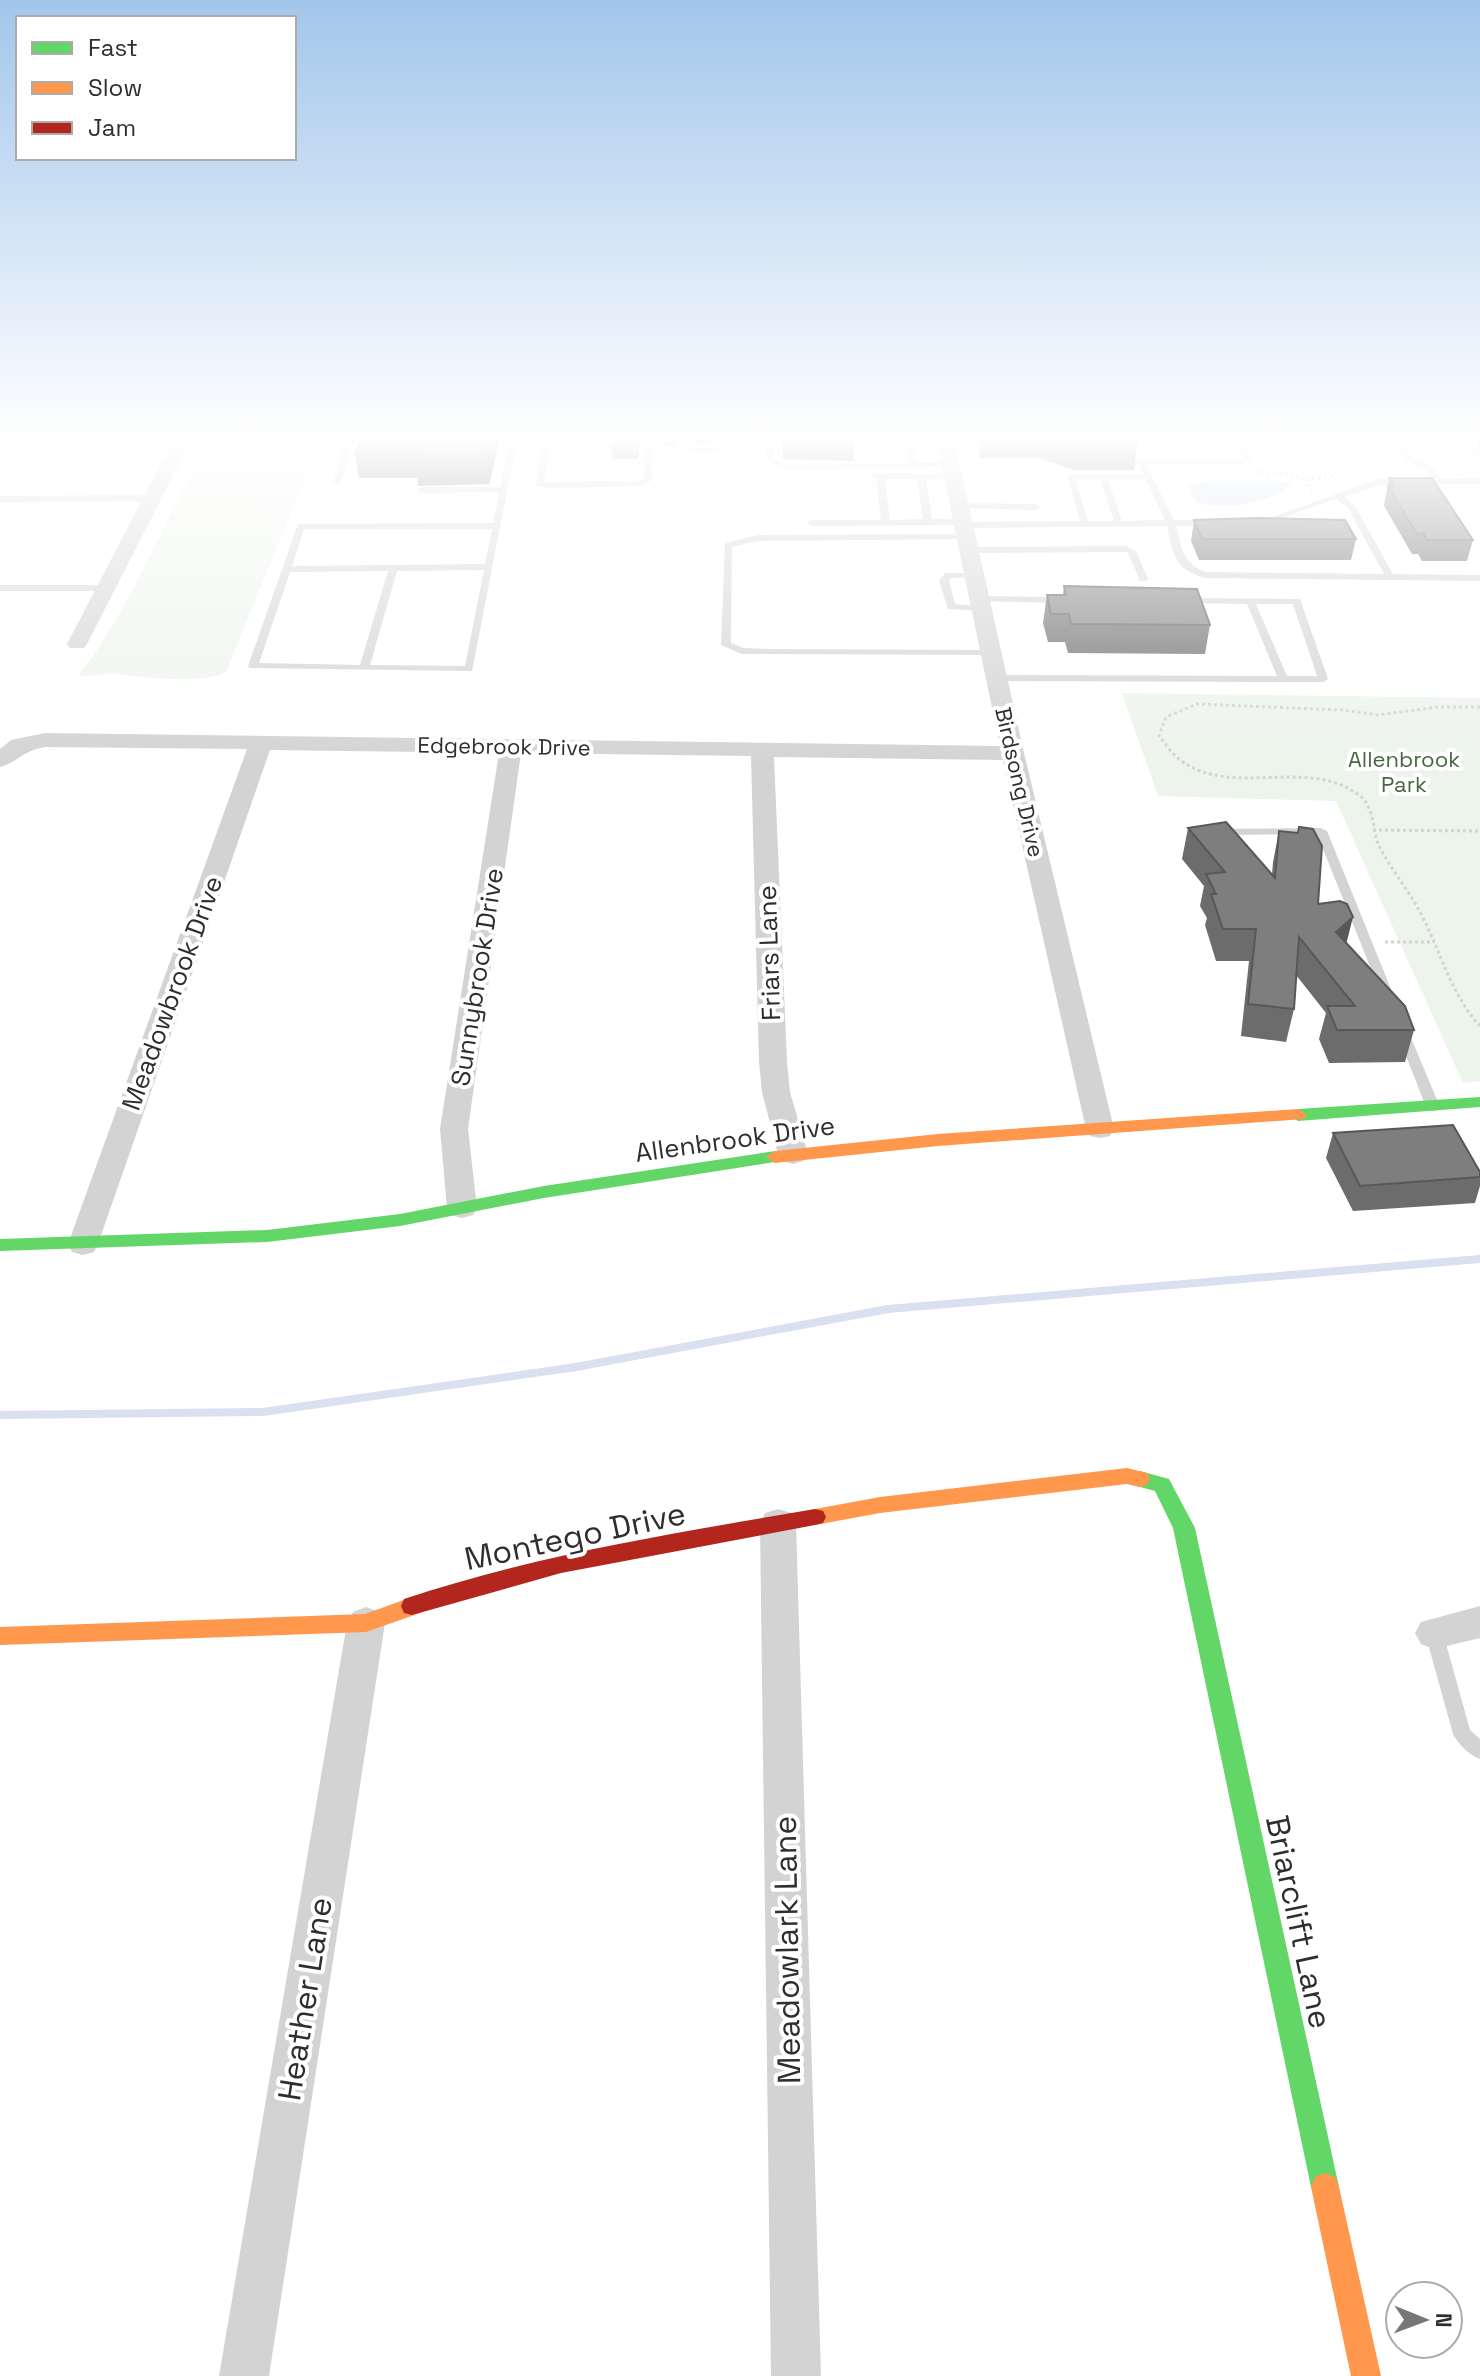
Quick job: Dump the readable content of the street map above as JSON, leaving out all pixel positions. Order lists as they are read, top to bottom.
{
  "streets": {
    "street": [
      "Edgebrook Drive",
      "Birdsong Drive",
      "Friars Lane",
      "Sunnybrook Drive",
      "Meadowbrook Drive",
      "Allenbrook Drive",
      "Montego Drive",
      "Briarclift Lane",
      "Meadowlark Lane",
      "Heather Lane"
    ]
  },
  "crossings": [
    ["Edgebrook Drive", "Birdsong Drive"],
    ["Edgebrook Drive", "Friars Lane"],
    ["Edgebrook Drive", "Sunnybrook Drive"],
    ["Edgebrook Drive", "Meadowbrook Drive"],
    ["Birdsong Drive", "Allenbrook Drive"],
    ["Friars Lane", "Allenbrook Drive"],
    ["Sunnybrook Drive", "Allenbrook Drive"],
    ["Meadowbrook Drive", "Allenbrook Drive"],
    ["Montego Drive", "Briarclift Lane"],
    ["Montego Drive", "Meadowlark Lane"],
    ["Montego Drive", "Heather Lane"]
  ],
  "parks": ["Allenbrook Park"],
  "legend": ["Fast", "Slow", "Jam"],
  "north": "right"
}
